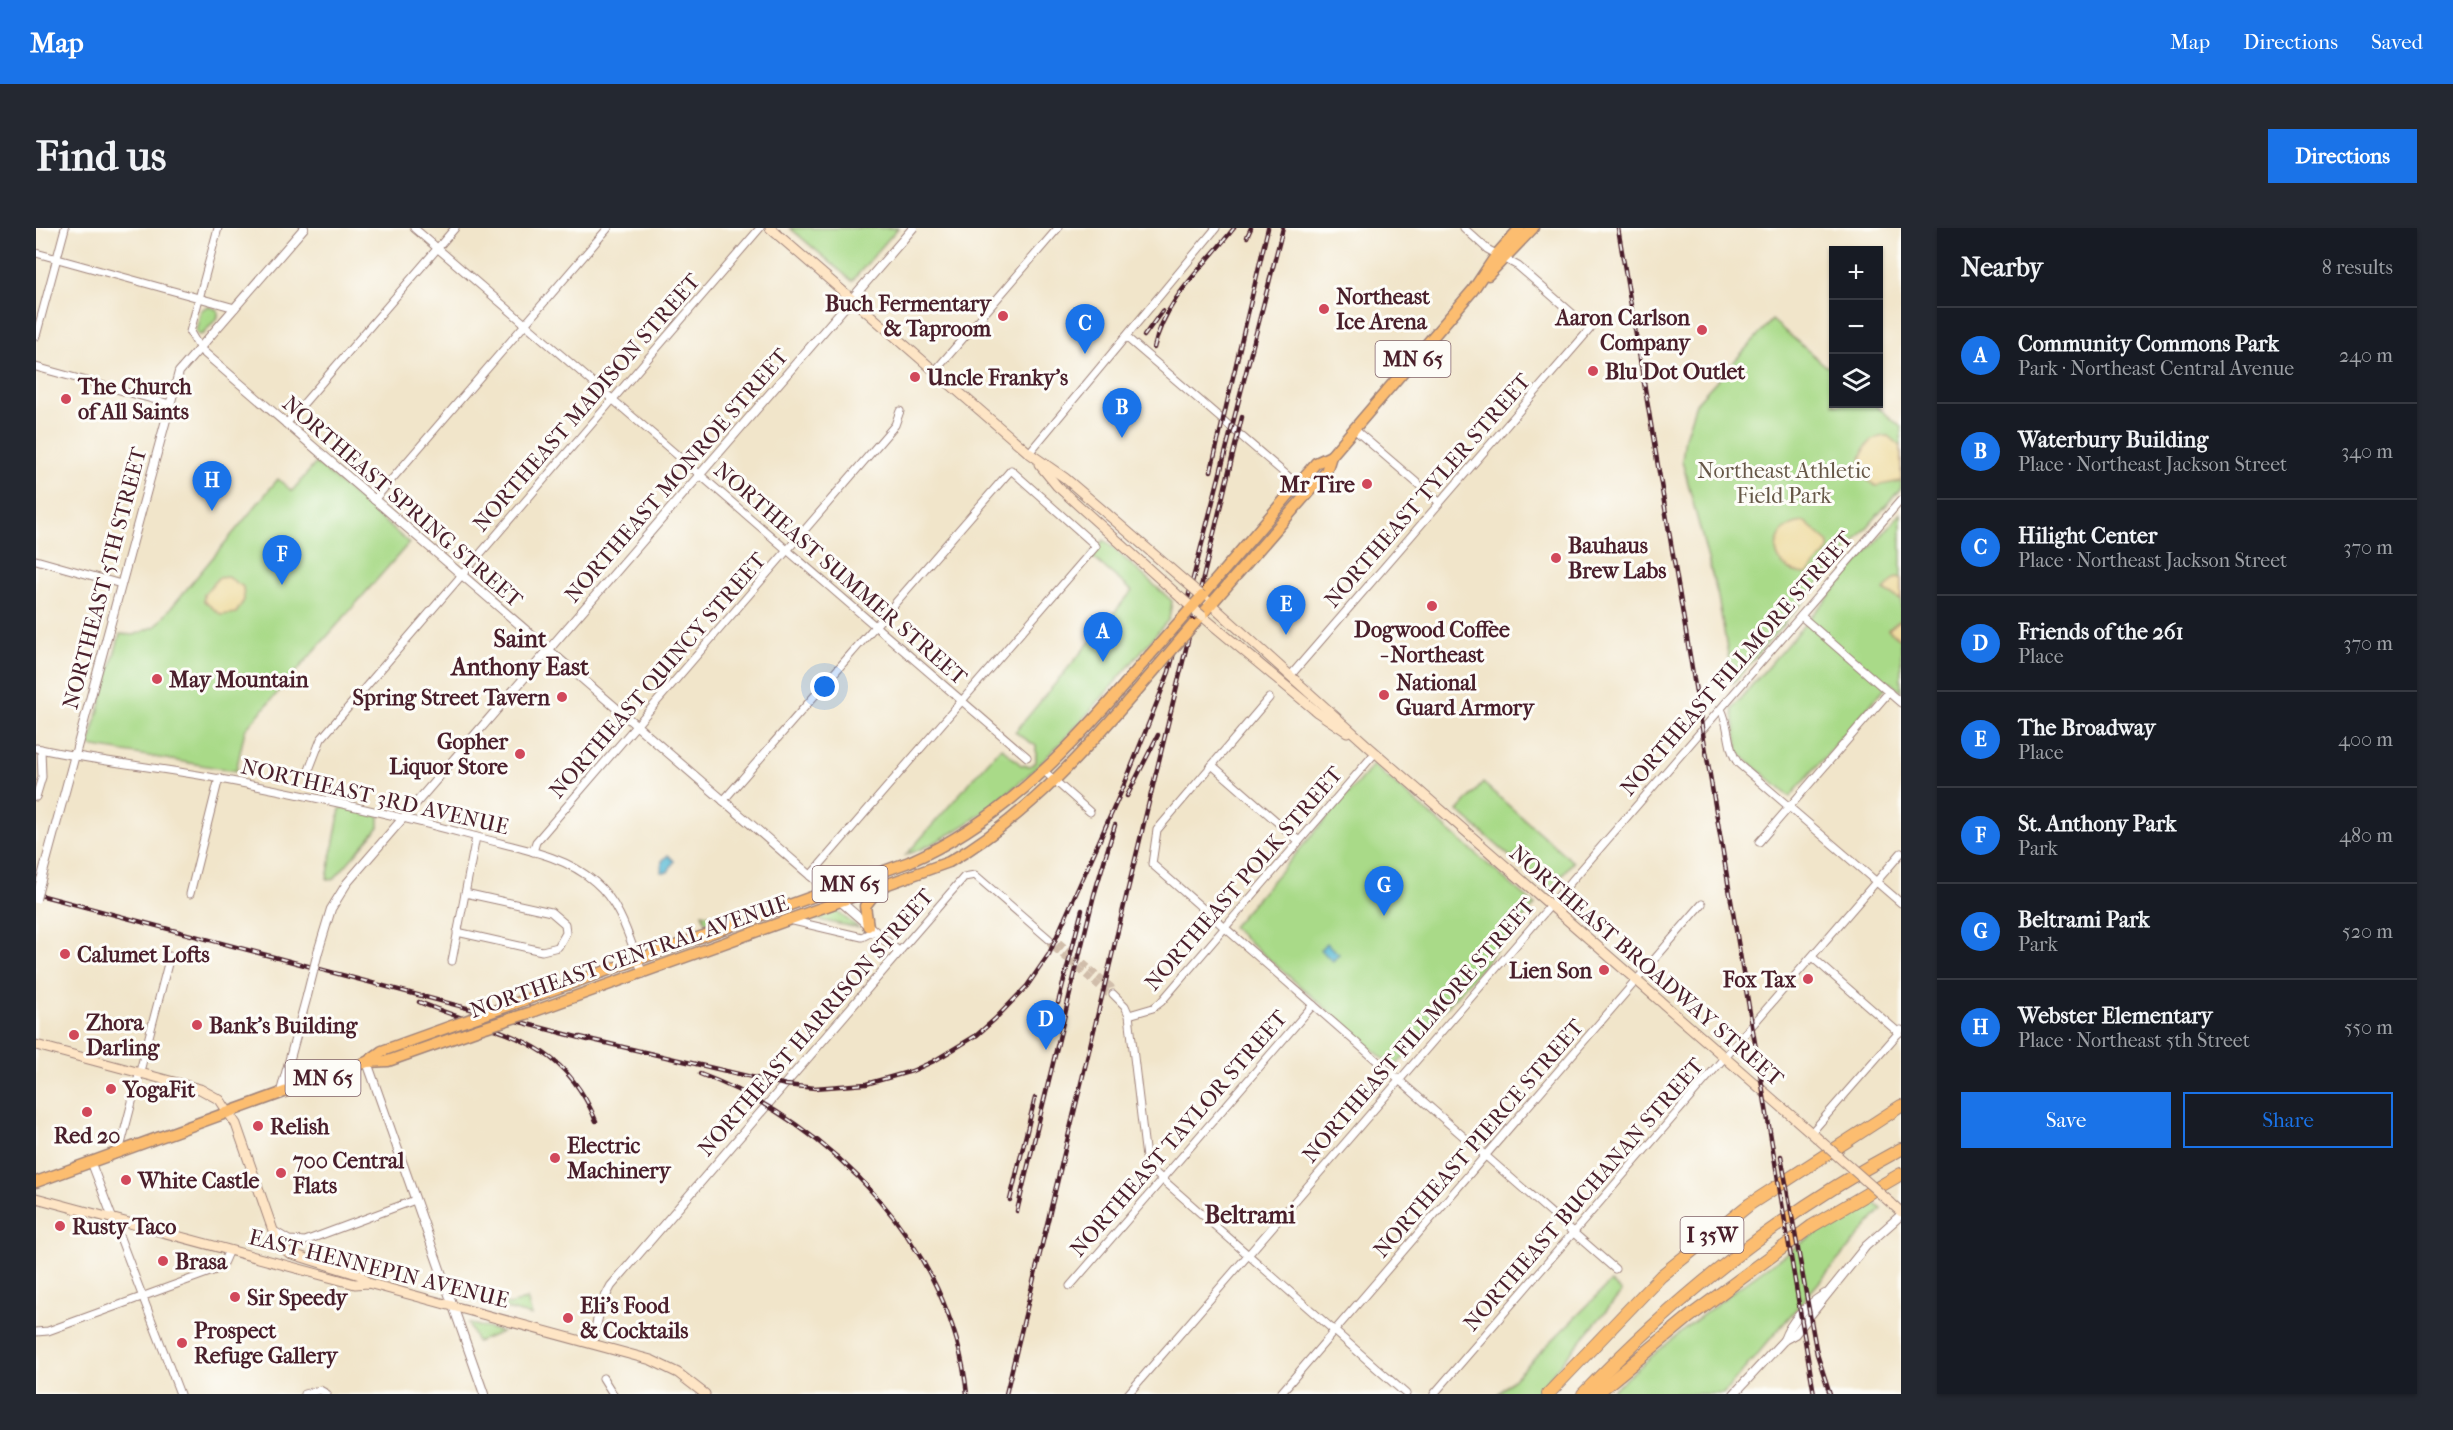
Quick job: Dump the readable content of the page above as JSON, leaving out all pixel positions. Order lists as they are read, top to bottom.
{
  "streets": {
    "highway": ["I 35W"],
    "main road": [
      "MN 65",
      "NORTHEAST CENTRAL AVENUE",
      "NORTHEAST BROADWAY STREET",
      "EAST HENNEPIN AVENUE"
    ],
    "street": [
      "NORTHEAST MADISON STREET",
      "NORTHEAST MONROE STREET",
      "NORTHEAST TYLER STREET",
      "NORTHEAST SPRING STREET",
      "NORTHEAST SUMMER STREET",
      "NORTHEAST 5TH STREET",
      "NORTHEAST FILLMORE STREET",
      "NORTHEAST QUINCY STREET",
      "NORTHEAST 3RD AVENUE",
      "NORTHEAST POLK STREET",
      "NORTHEAST HARRISON STREET",
      "NORTHEAST TAYLOR STREET",
      "NORTHEAST PIERCE STREET",
      "NORTHEAST BUCHANAN STREET"
    ]
  },
  "crossings": [
    ["NORTHEAST MADISON STREET", "NORTHEAST SPRING STREET"],
    ["NORTHEAST MADISON STREET", "NORTHEAST SUMMER STREET"],
    ["NORTHEAST MONROE STREET", "NORTHEAST SPRING STREET"],
    ["NORTHEAST MONROE STREET", "NORTHEAST SUMMER STREET"],
    ["NORTHEAST MONROE STREET", "NORTHEAST 3RD AVENUE"],
    ["NORTHEAST MONROE STREET", "NORTHEAST CENTRAL AVENUE"],
    ["NORTHEAST MONROE STREET", "NORTHEAST BROADWAY STREET"],
    ["NORTHEAST TYLER STREET", "NORTHEAST CENTRAL AVENUE"],
    ["NORTHEAST TYLER STREET", "NORTHEAST BROADWAY STREET"],
    ["NORTHEAST SPRING STREET", "NORTHEAST 5TH STREET"],
    ["NORTHEAST SPRING STREET", "NORTHEAST QUINCY STREET"],
    ["NORTHEAST SPRING STREET", "NORTHEAST CENTRAL AVENUE"],
    ["NORTHEAST SPRING STREET", "NORTHEAST HARRISON STREET"],
    ["NORTHEAST SUMMER STREET", "NORTHEAST QUINCY STREET"],
    ["NORTHEAST 5TH STREET", "NORTHEAST 3RD AVENUE"],
    ["NORTHEAST FILLMORE STREET", "NORTHEAST BROADWAY STREET"],
    ["NORTHEAST QUINCY STREET", "NORTHEAST 3RD AVENUE"],
    ["NORTHEAST 3RD AVENUE", "NORTHEAST CENTRAL AVENUE"],
    ["NORTHEAST POLK STREET", "NORTHEAST BROADWAY STREET"],
    ["NORTHEAST CENTRAL AVENUE", "NORTHEAST BROADWAY STREET"],
    ["NORTHEAST BROADWAY STREET", "NORTHEAST PIERCE STREET"],
    ["NORTHEAST BROADWAY STREET", "NORTHEAST BUCHANAN STREET"],
    ["NORTHEAST HARRISON STREET", "EAST HENNEPIN AVENUE"]
  ],
  "districts": ["Saint Anthony East", "Beltrami"],
  "parks": ["Northeast Athletic Field Park"],
  "places": [
    "Northeast Ice Arena",
    "Buch Fermentary & Taproom",
    "Aaron Carlson Company",
    "Blu Dot Outlet",
    "Uncle Franky's",
    "The Church of All Saints",
    "Mr Tire",
    "Bauhaus Brew Labs",
    "Dogwood Coffee - Northeast",
    "May Mountain",
    "National Guard Armory",
    "Spring Street Tavern",
    "Gopher Liquor Store",
    "Calumet Lofts",
    "Lien Son",
    "Fox Tax",
    "Bank's Building",
    "Zhora Darling",
    "YogaFit",
    "Red 20",
    "Relish",
    "Electric Machinery",
    "700 Central Flats",
    "White Castle",
    "Rusty Taco",
    "Brasa",
    "Sir Speedy",
    "Eli's Food & Cocktails",
    "Prospect Refuge Gallery"
  ],
  "page": {
    "header": "Map",
    "nav": ["Map", "Directions", "Saved"],
    "buttons": [
      "Directions",
      ["Save", "Share"]
    ],
    "title": "Find us",
    "heading": ["Nearby", "8 results"],
    "map_buttons": ["+", "−"],
    "pins": [
      "C",
      "B",
      "H",
      "F",
      "E",
      "A",
      "G",
      "D"
    ],
    "list": [
      {
        "mark": "A",
        "name": "Community Commons Park",
        "note": "Park · Northeast Central Avenue",
        "value": "240 m"
      },
      {
        "mark": "B",
        "name": "Waterbury Building",
        "note": "Place · Northeast Jackson Street",
        "value": "340 m"
      },
      {
        "mark": "C",
        "name": "Hilight Center",
        "note": "Place · Northeast Jackson Street",
        "value": "370 m"
      },
      {
        "mark": "D",
        "name": "Friends of the 261",
        "note": "Place",
        "value": "370 m"
      },
      {
        "mark": "E",
        "name": "The Broadway",
        "note": "Place",
        "value": "400 m"
      },
      {
        "mark": "F",
        "name": "St. Anthony Park",
        "note": "Park",
        "value": "480 m"
      },
      {
        "mark": "G",
        "name": "Beltrami Park",
        "note": "Park",
        "value": "520 m"
      },
      {
        "mark": "H",
        "name": "Webster Elementary",
        "note": "Place · Northeast 5th Street",
        "value": "550 m"
      }
    ]
  }
}
